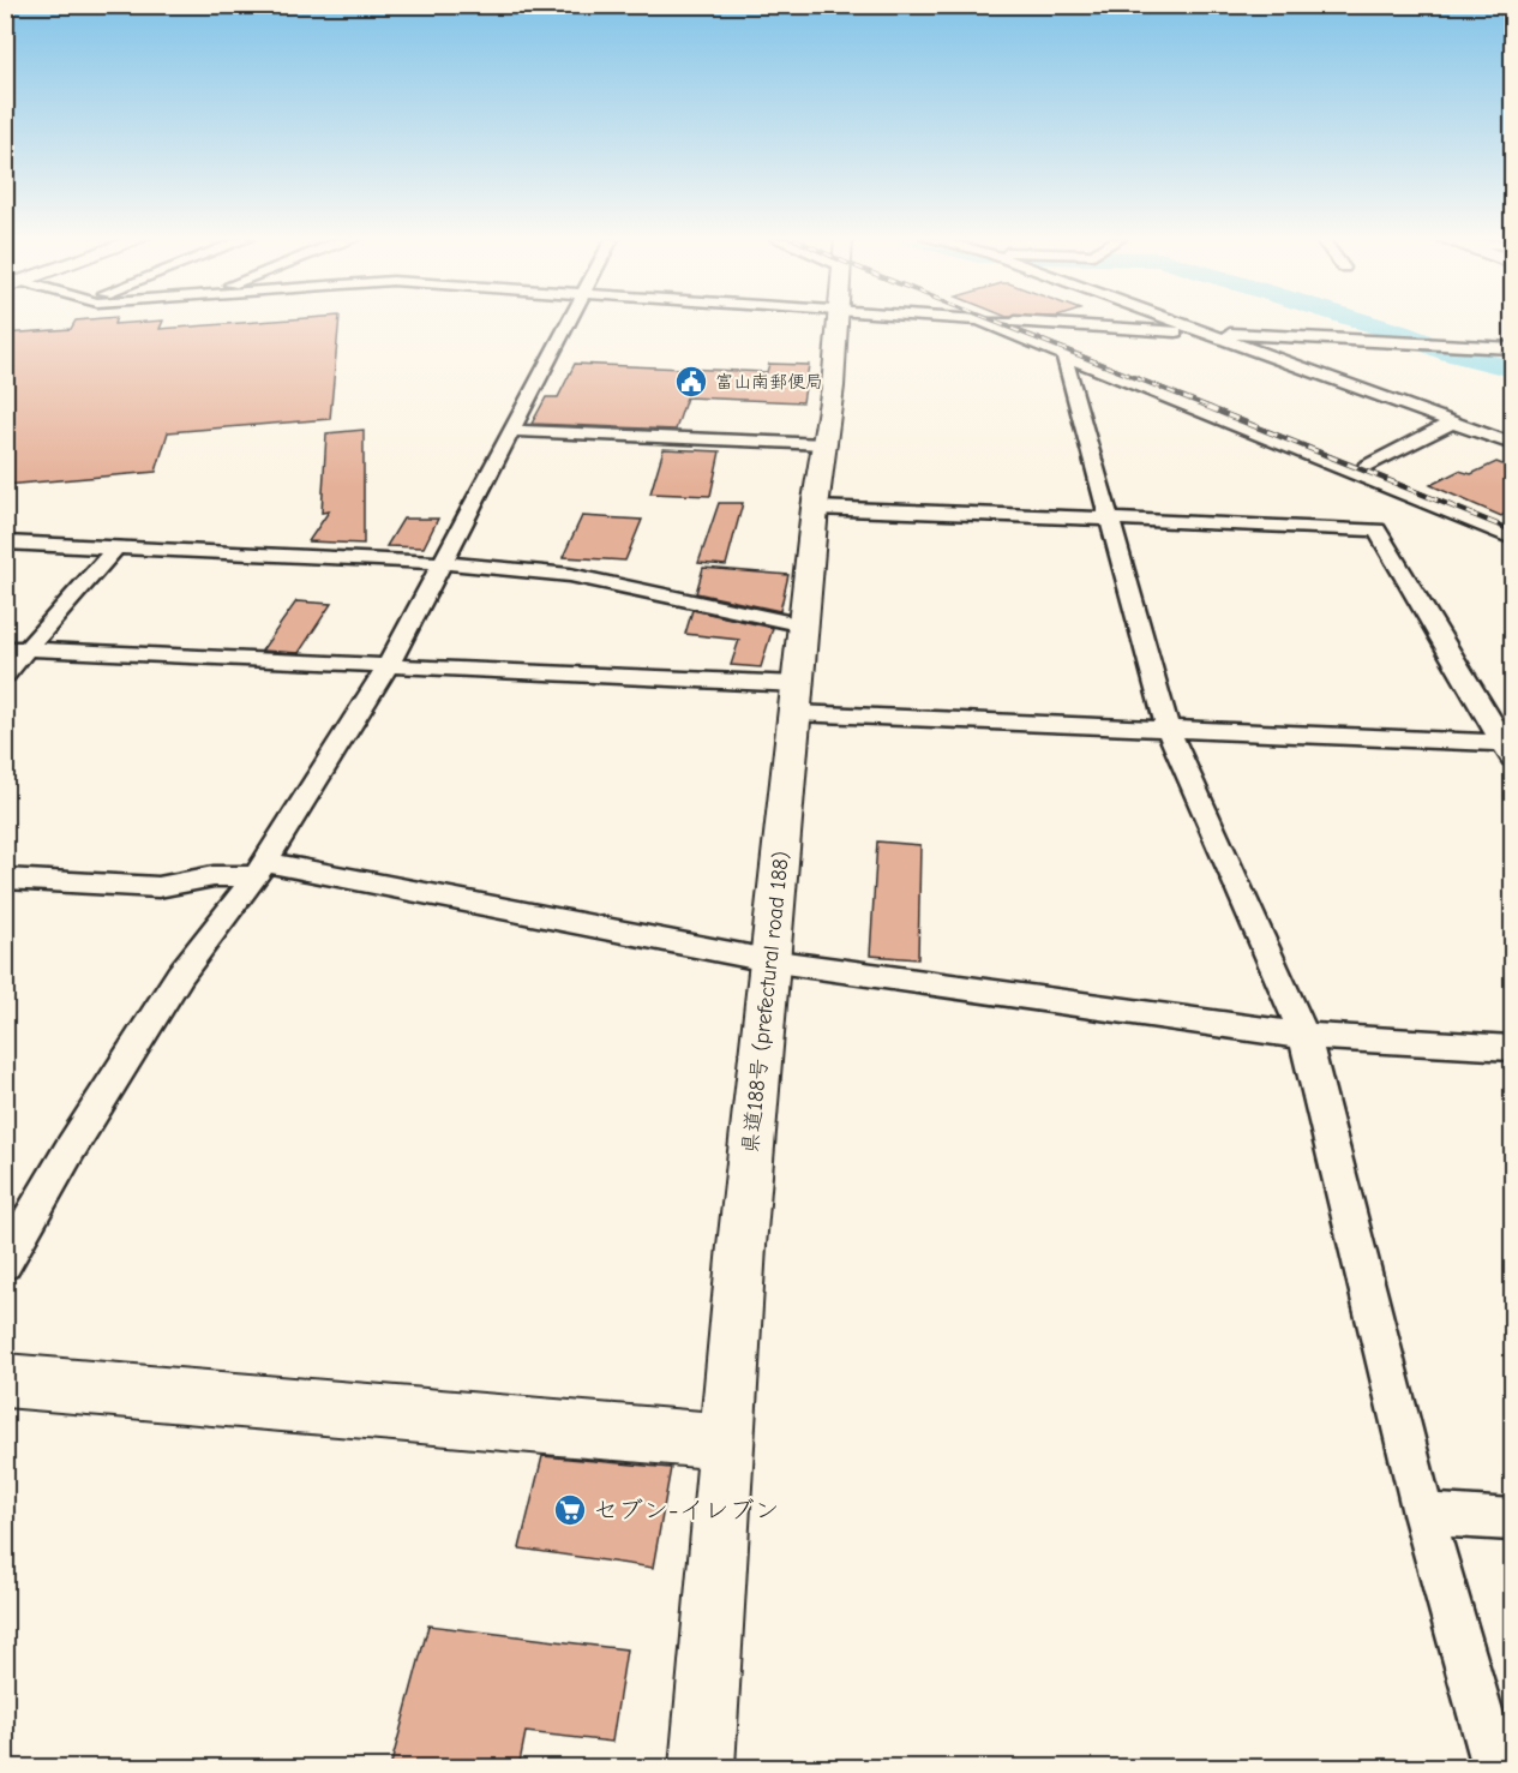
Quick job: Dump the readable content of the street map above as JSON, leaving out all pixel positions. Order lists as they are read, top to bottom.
{
  "streets": {
    "main road": ["県道188号 (prefectural road 188)"]
  },
  "places": {
    "public building": ["富山南郵便局"],
    "supermarket": ["セブン-イレブン"]
  }
}
